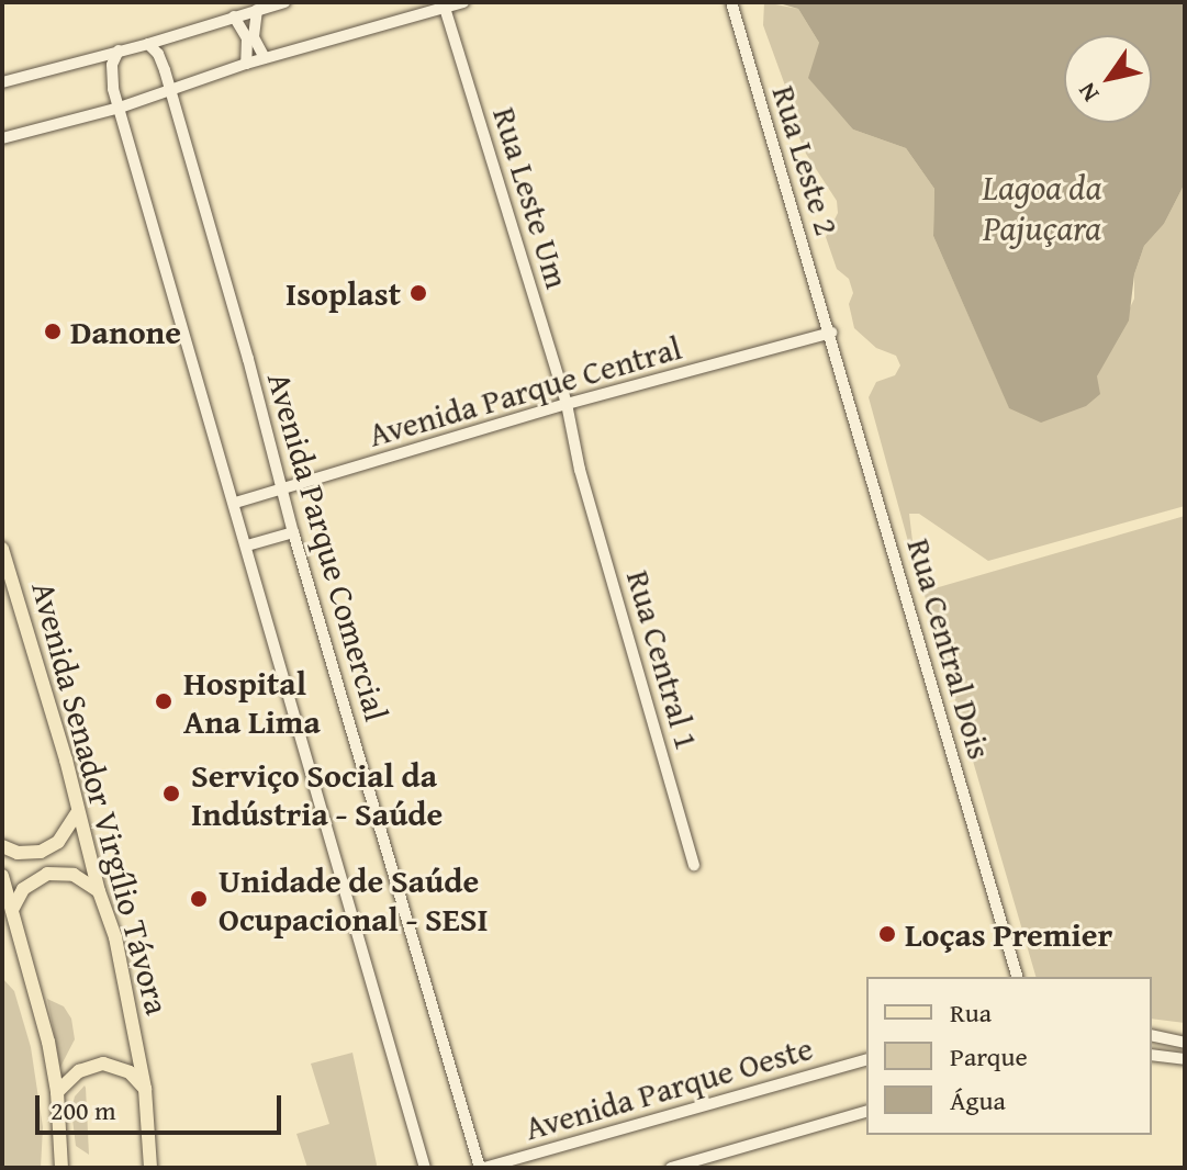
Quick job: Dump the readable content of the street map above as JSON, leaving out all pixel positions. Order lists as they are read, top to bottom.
{
  "streets": {
    "main road": ["Avenida Senador Virgílio Távora"],
    "street": [
      "Rua Leste 2",
      "Rua Leste Um",
      "Avenida Parque Central",
      "Avenida Parque Comercial",
      "Rua Central Dois",
      "Rua Central 1",
      "Avenida Parque Oeste"
    ]
  },
  "crossings": [
    ["Rua Leste 2", "Avenida Parque Central"],
    ["Rua Leste 2", "Rua Central Dois"],
    ["Rua Leste Um", "Avenida Parque Central"],
    ["Rua Leste Um", "Rua Central 1"],
    ["Avenida Parque Central", "Avenida Parque Comercial"],
    ["Avenida Parque Central", "Rua Central Dois"],
    ["Avenida Parque Comercial", "Avenida Parque Oeste"]
  ],
  "water": ["Lagoa da Pajuçara"],
  "places": [
    "Isoplast",
    "Danone",
    "Hospital Ana Lima",
    "Serviço Social da Indústria - Saúde",
    "Unidade de Saúde Ocupacional - SESI",
    "Loças Premier"
  ],
  "legend": ["Rua", "Parque", "Água"],
  "scale_bar": "200 m",
  "north": "bottom left"
}
